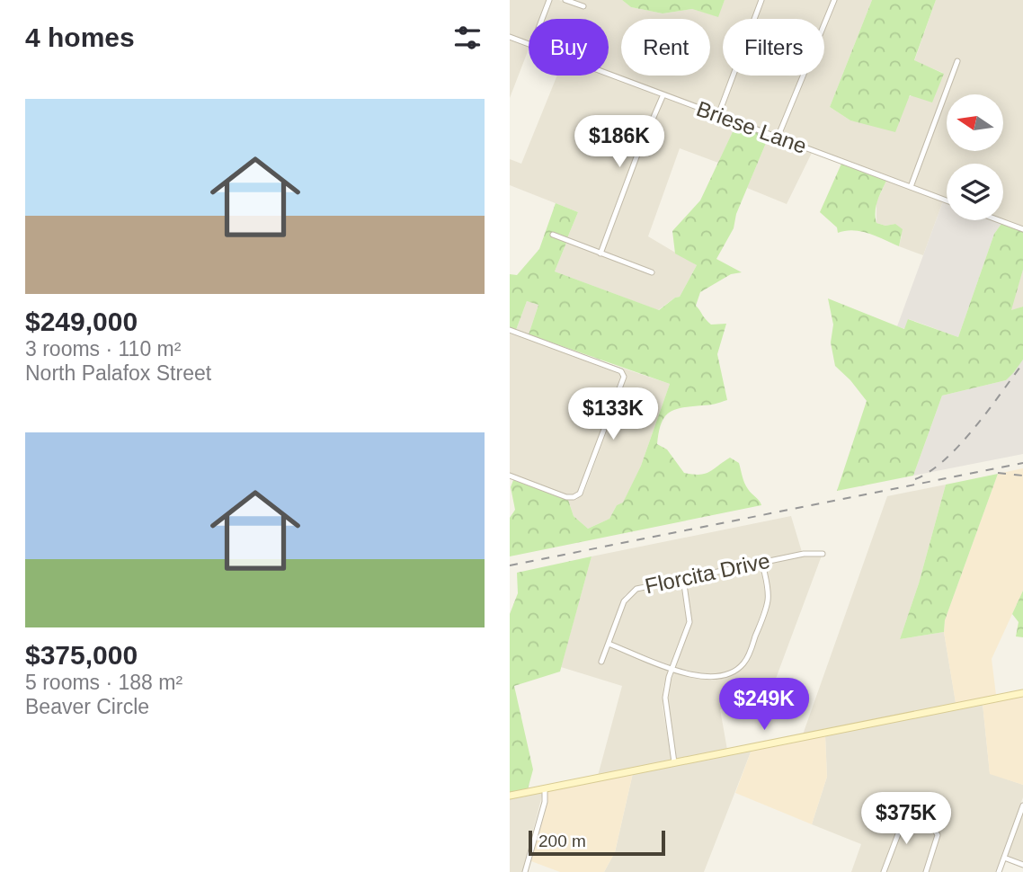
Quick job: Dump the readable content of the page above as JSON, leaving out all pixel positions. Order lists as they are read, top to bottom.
{
  "streets": {
    "street": ["Briese Lane", "Florcita Drive"]
  },
  "scale_bar": "200 m",
  "north": "left",
  "page": {
    "heading": "4 homes",
    "chip": ["Buy", "Rent", "Filters"],
    "list": [
      {
        "name": "$249,000",
        "note": "3 rooms · 110 m² · North Palafox Street"
      },
      {
        "name": "$375,000",
        "note": "5 rooms · 188 m² · Beaver Circle"
      }
    ],
    "price": [
      "$186K",
      "$133K",
      "$249K",
      "$375K"
    ],
    "scale": "200 m"
  }
}
